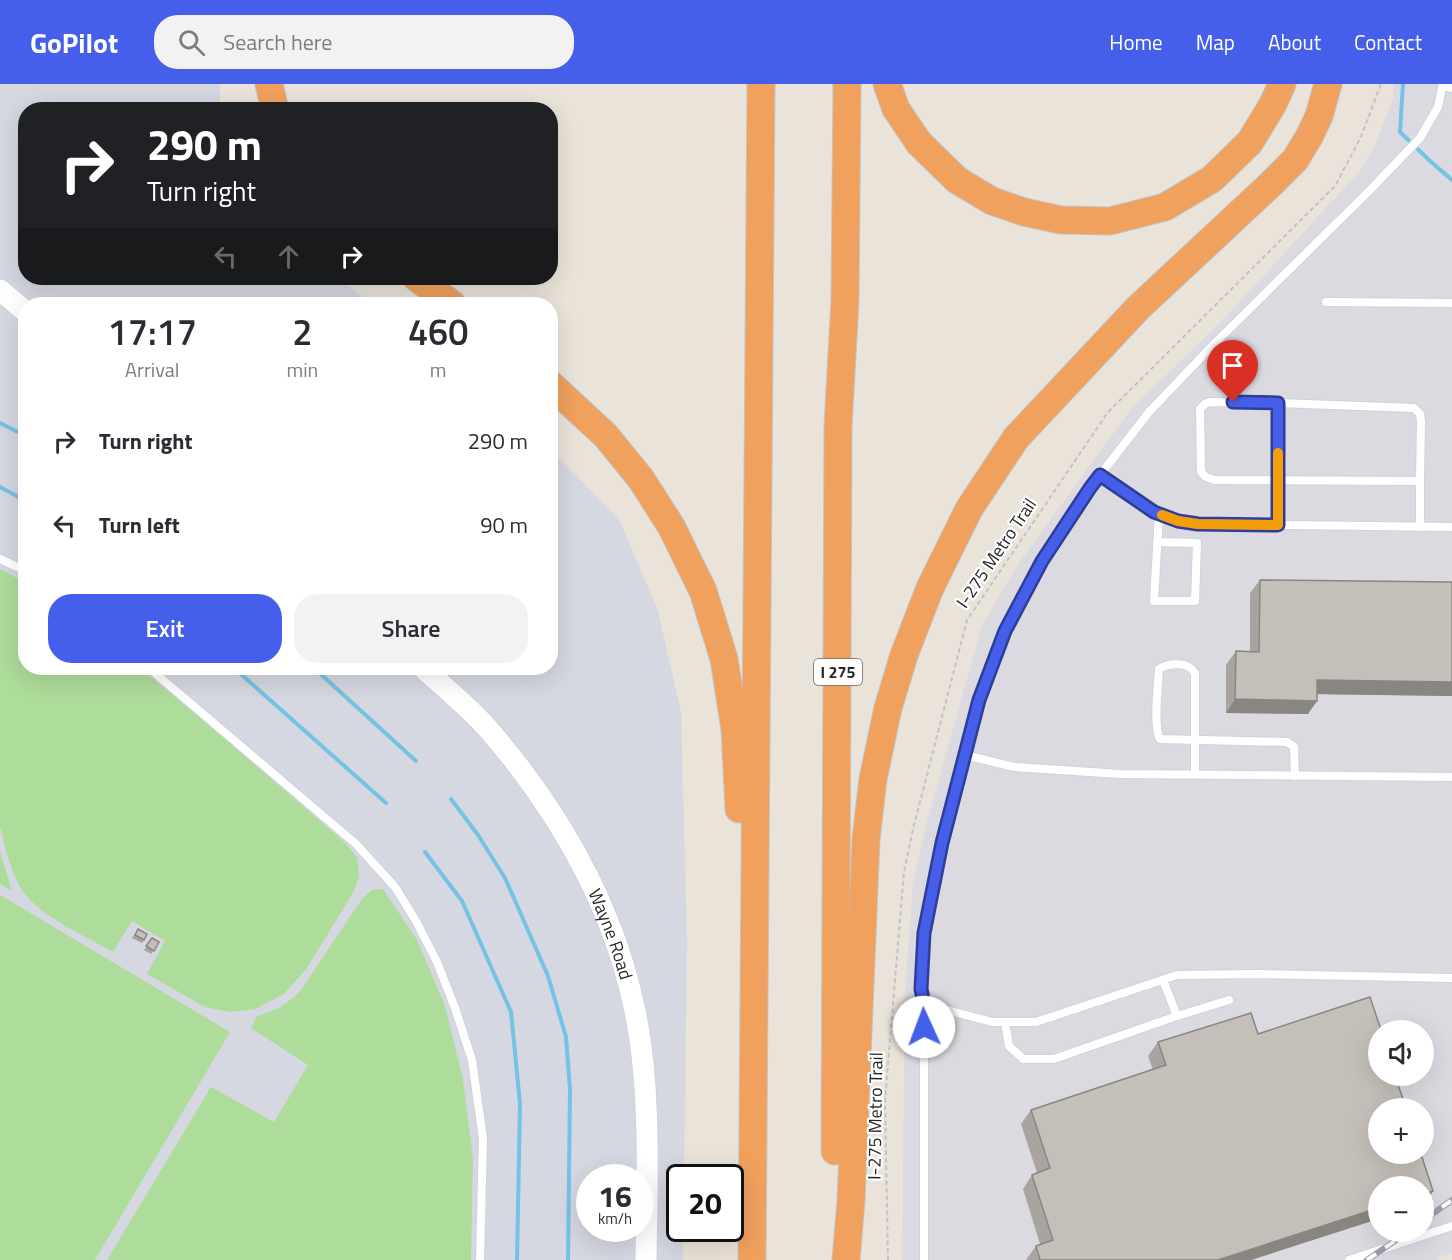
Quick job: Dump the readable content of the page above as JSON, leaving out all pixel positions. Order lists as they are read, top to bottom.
{
  "streets": {
    "highway": ["I 275"],
    "main road": ["Wayne Road"],
    "path": ["I-275 Metro Trail"]
  },
  "page": {
    "header": "GoPilot",
    "search": "Search here",
    "nav": [
      "Home",
      "Map",
      "About",
      "Contact"
    ],
    "turn": ["290 m", "Turn right"],
    "eta": [
      "17:17",
      "Arrival",
      "2",
      "min",
      "460",
      "m"
    ],
    "list": [
      {
        "name": "Turn right",
        "value": "290 m"
      },
      {
        "name": "Turn left",
        "value": "90 m"
      }
    ],
    "buttons": ["Exit", "Share"],
    "map_buttons": ["+", "−"],
    "speed": "16 km/h",
    "limit": "20"
  }
}
